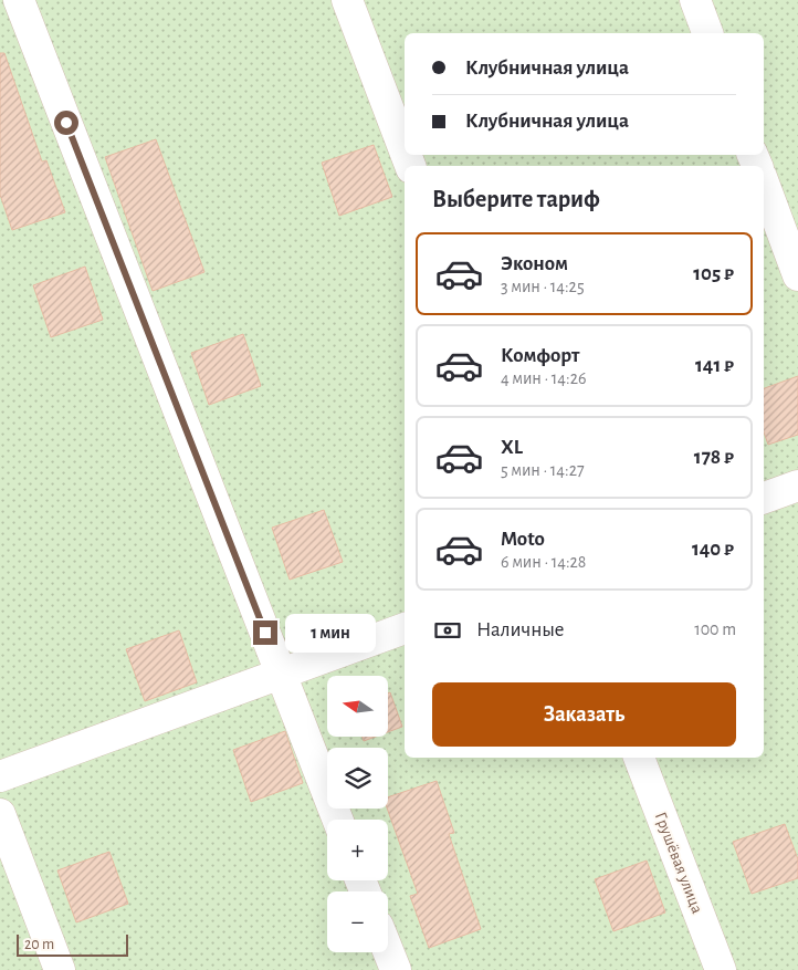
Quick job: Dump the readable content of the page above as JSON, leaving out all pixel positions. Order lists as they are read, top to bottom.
{
  "streets": {
    "street": ["Грушёвая улица"]
  },
  "scale_bar": "20 m",
  "north": "left",
  "page": {
    "banner": ["Клубничная улица", "Клубничная улица"],
    "heading": "Выберите тариф",
    "list": [
      {
        "name": "Эконом",
        "note": "3 мин · 14:25",
        "value": "105 ₽"
      },
      {
        "name": "Комфорт",
        "note": "4 мин · 14:26",
        "value": "141 ₽"
      },
      {
        "name": "XL",
        "note": "5 мин · 14:27",
        "value": "178 ₽"
      },
      {
        "name": "Moto",
        "note": "6 мин · 14:28",
        "value": "140 ₽"
      }
    ],
    "pay": ["Наличные", "100 m"],
    "bubble": "1 мин",
    "buttons": "Заказать",
    "map_buttons": ["+", "−"],
    "scale": "20 m"
  }
}
